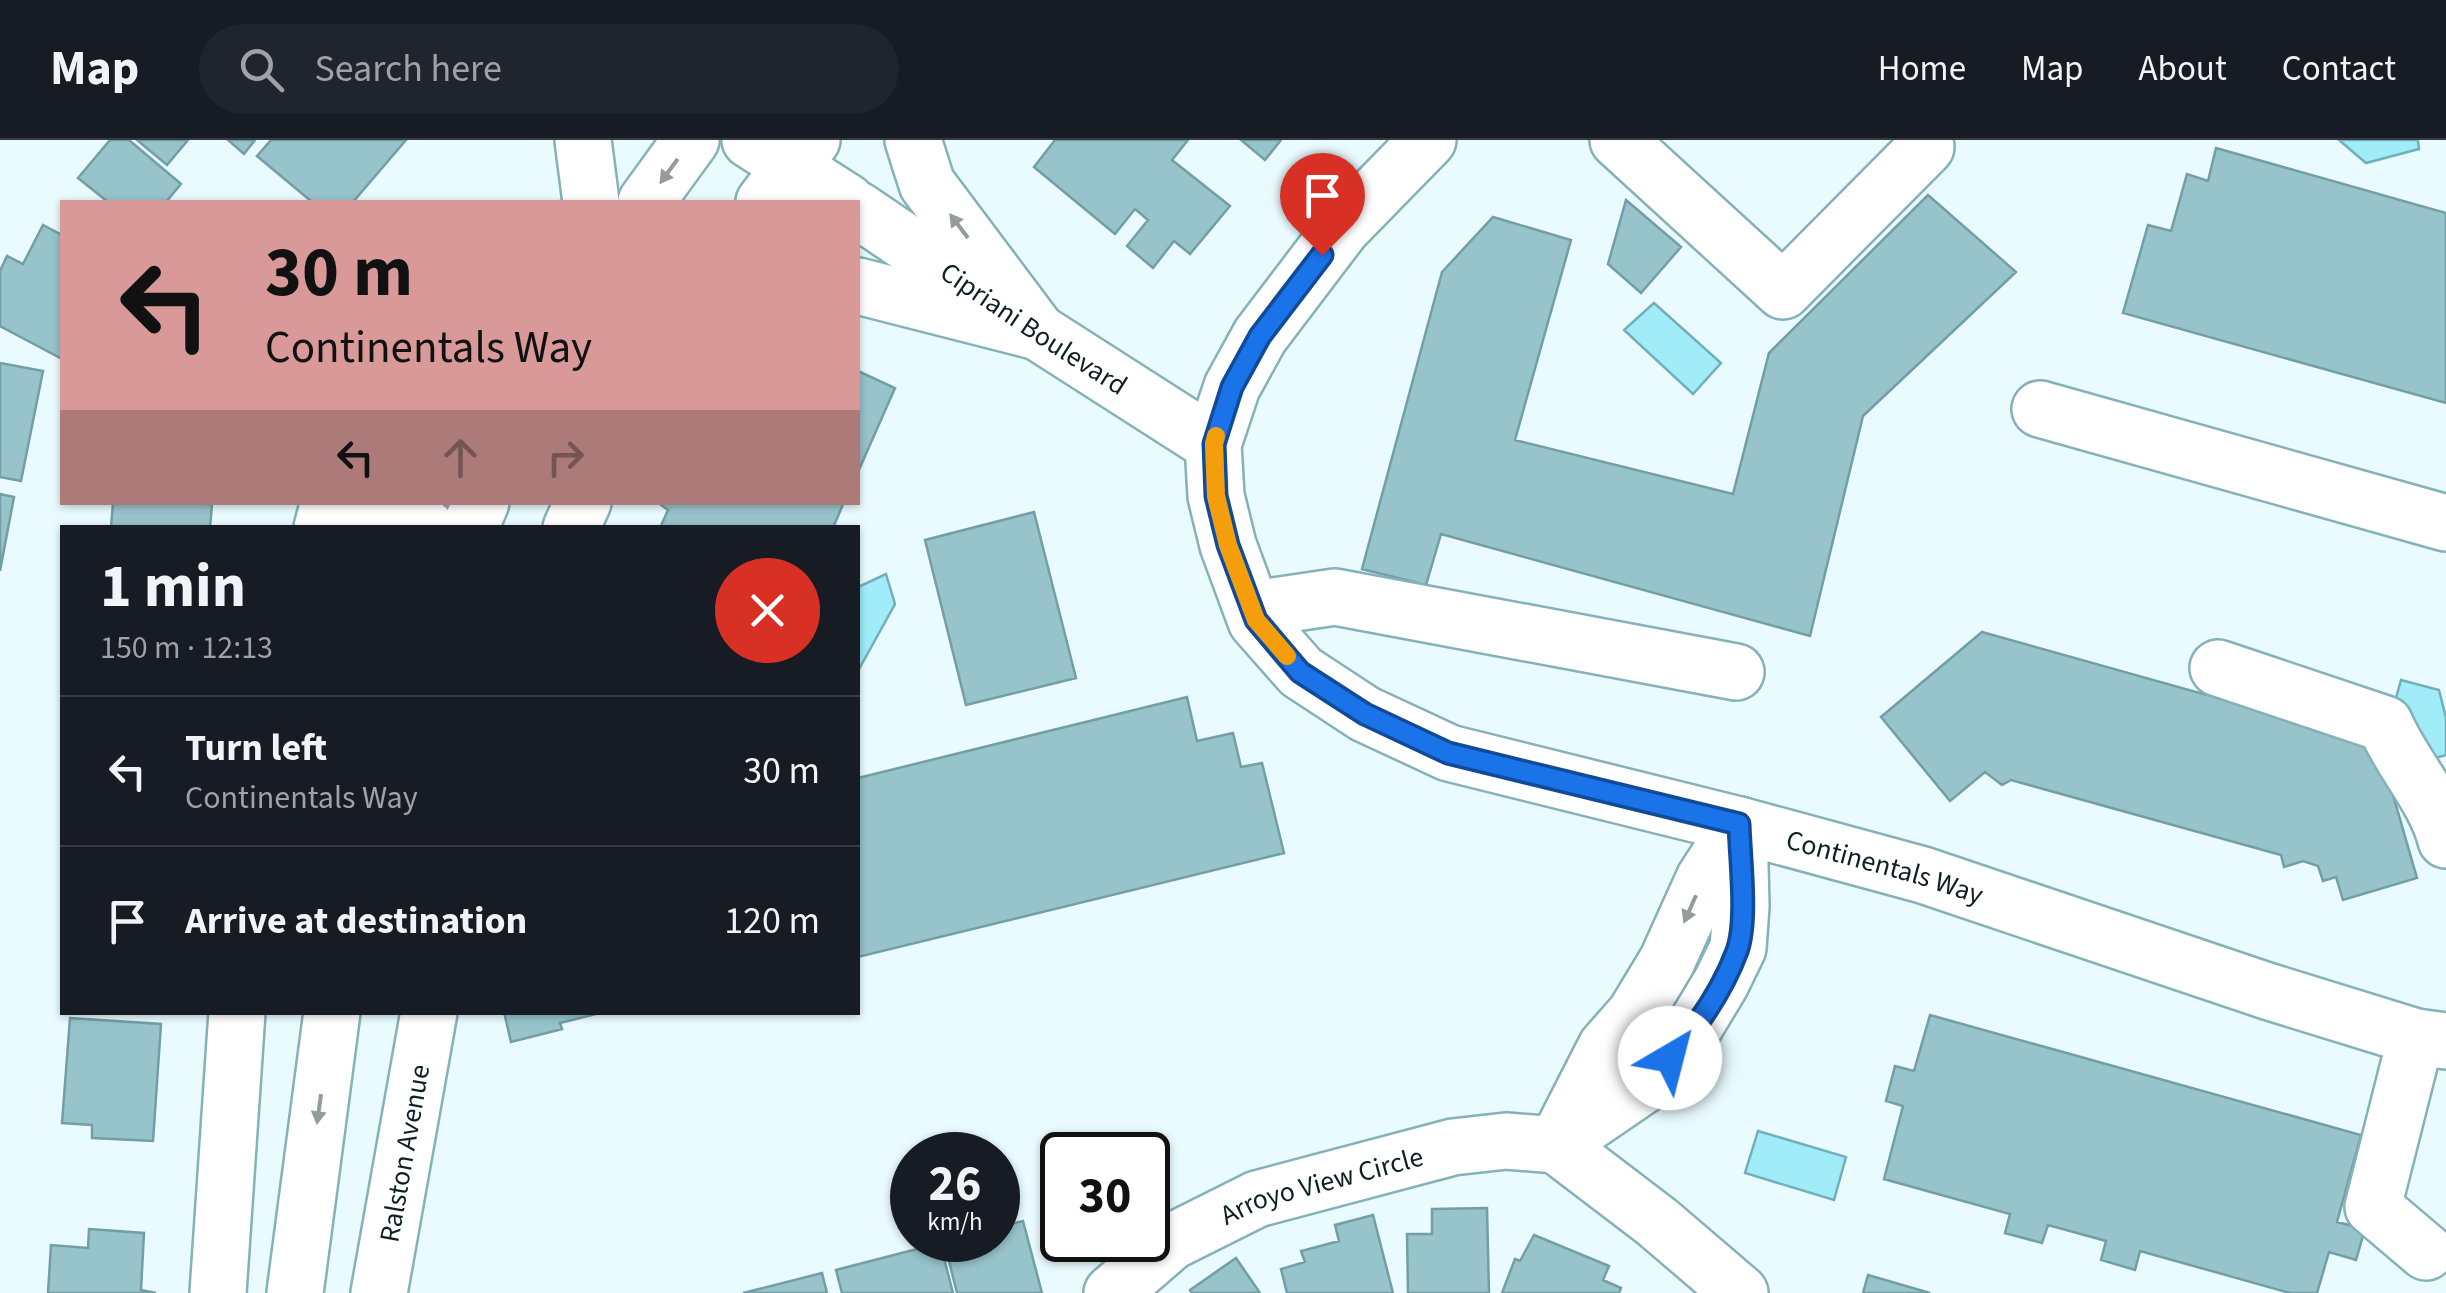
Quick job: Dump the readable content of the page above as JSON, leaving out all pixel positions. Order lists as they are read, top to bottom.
{
  "streets": {
    "street": [
      "Cipriani Boulevard",
      "Continentals Way",
      "Ralston Avenue",
      "Arroyo View Circle"
    ]
  },
  "crossings": [
    ["Cipriani Boulevard", "Continentals Way"]
  ],
  "page": {
    "header": "Map",
    "search": "Search here",
    "nav": [
      "Home",
      "Map",
      "About",
      "Contact"
    ],
    "turn": ["30 m", "Continentals Way"],
    "heading": ["1 min", "150 m · 12:13"],
    "list": [
      {
        "name": "Turn left",
        "note": "Continentals Way",
        "value": "30 m"
      },
      {
        "name": "Arrive at destination",
        "value": "120 m"
      }
    ],
    "speed": "26 km/h",
    "limit": "30"
  }
}
